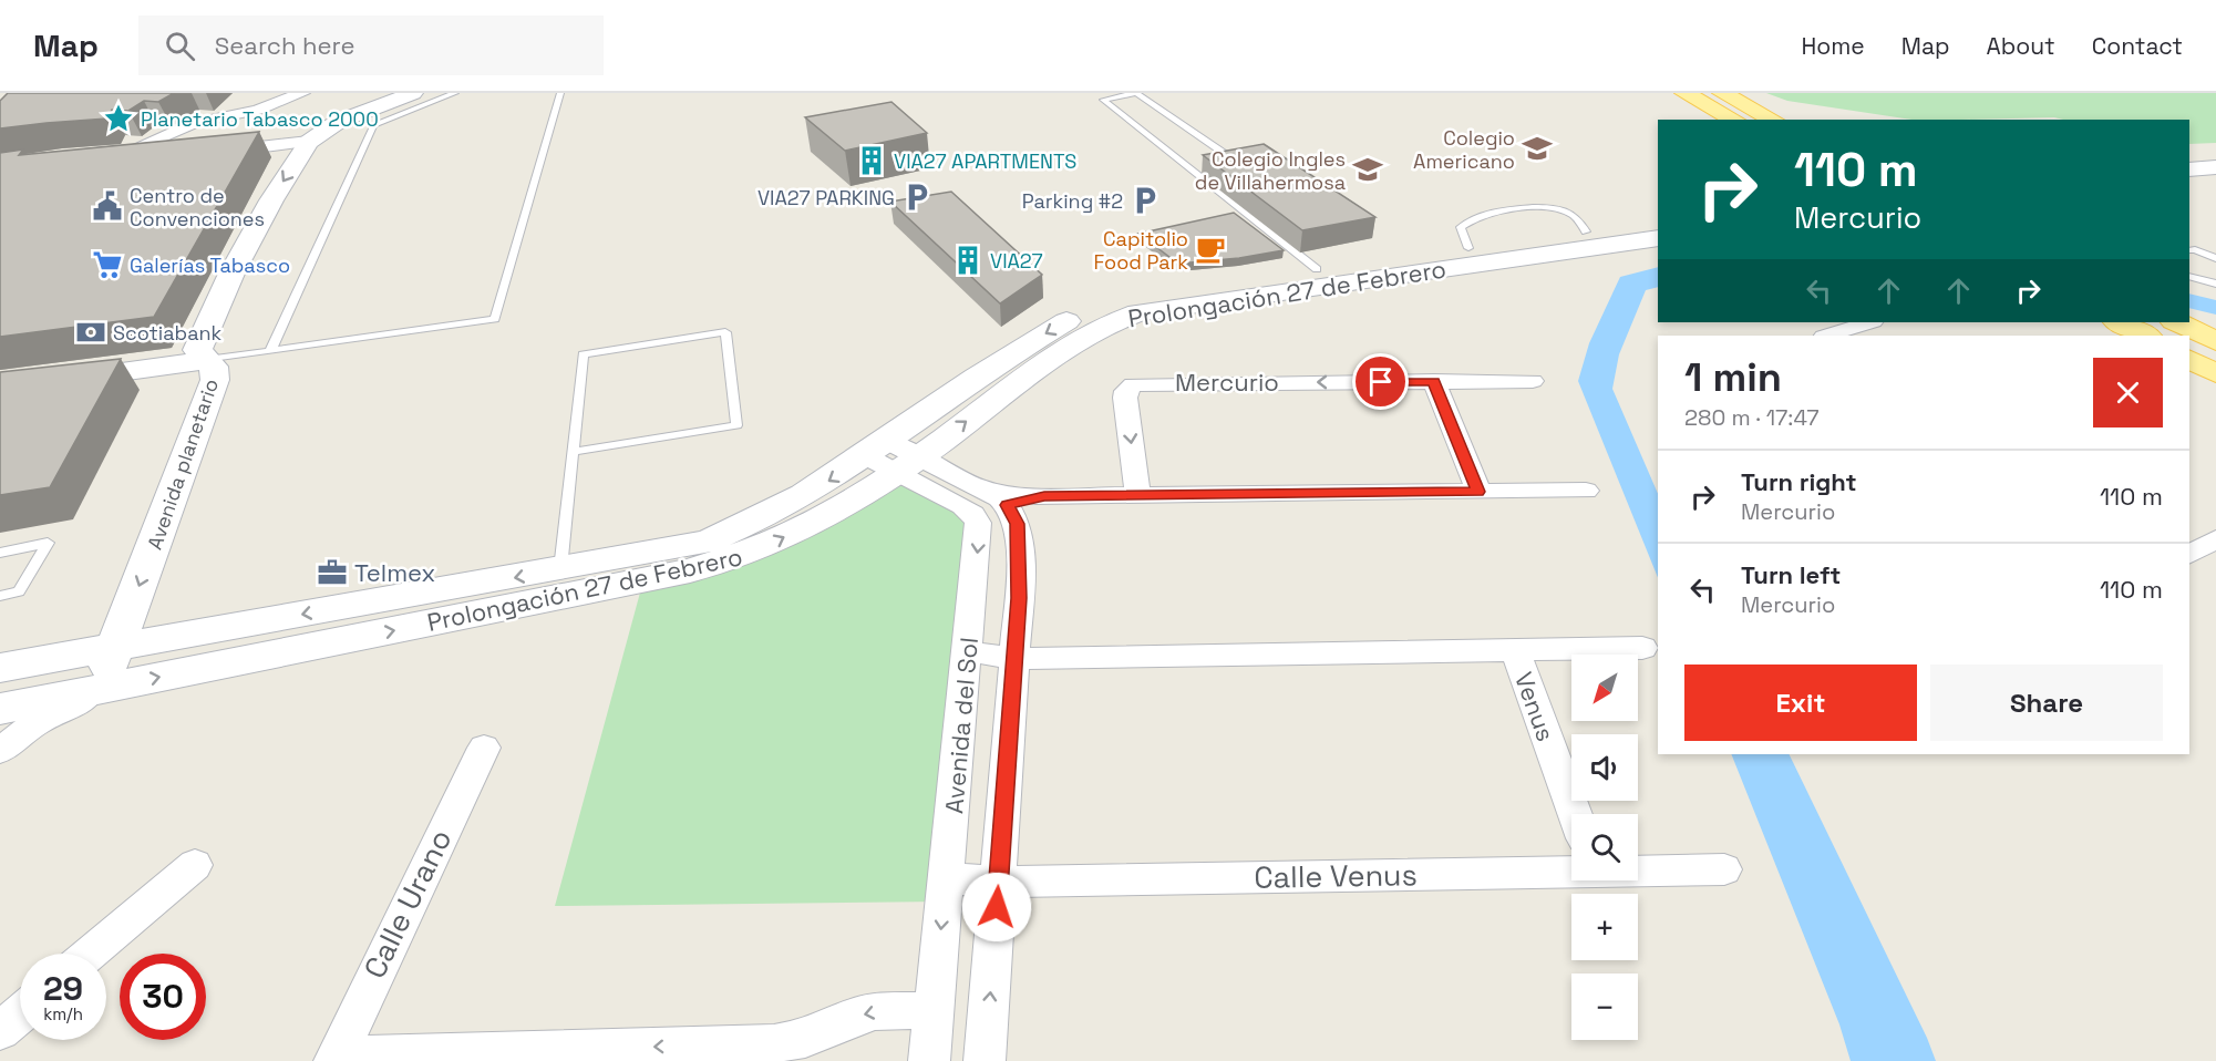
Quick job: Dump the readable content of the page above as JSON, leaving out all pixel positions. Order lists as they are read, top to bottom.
{
  "streets": {
    "main road": ["Prolongación 27 de Febrero", "Avenida planetario"],
    "street": [
      "Mercurio",
      "Venus",
      "Avenida del Sol",
      "Calle Venus",
      "Calle Urano"
    ]
  },
  "crossings": [
    ["Prolongación 27 de Febrero", "Avenida planetario"],
    ["Avenida del Sol", "Calle Venus"]
  ],
  "one_way": ["Avenida planetario"],
  "places": {
    "place": ["Planetario Tabasco 2000"],
    "school or university": ["Colegio Americano", "Colegio Ingles de Villahermosa"],
    "building": ["VIA27 APARTMENTS", "VIA27"],
    "parking": ["VIA27 PARKING", "Parking #2"],
    "public building": ["Centro de Convenciones"],
    "cafe": ["Capitolio Food Park"],
    "supermarket": ["Galerías Tabasco"],
    "bank": ["Scotiabank"],
    "office": ["Telmex"]
  },
  "north": "bottom left",
  "page": {
    "header": "Map",
    "search": "Search here",
    "nav": [
      "Home",
      "Map",
      "About",
      "Contact"
    ],
    "turn": ["110 m", "Mercurio"],
    "heading": ["1 min", "280 m · 17:47"],
    "list": [
      {
        "name": "Turn right",
        "note": "Mercurio",
        "value": "110 m"
      },
      {
        "name": "Turn left",
        "note": "Mercurio",
        "value": "110 m"
      }
    ],
    "buttons": ["Exit", "Share"],
    "map_buttons": ["+", "−"],
    "speed": "29 km/h",
    "limit": "30"
  }
}
